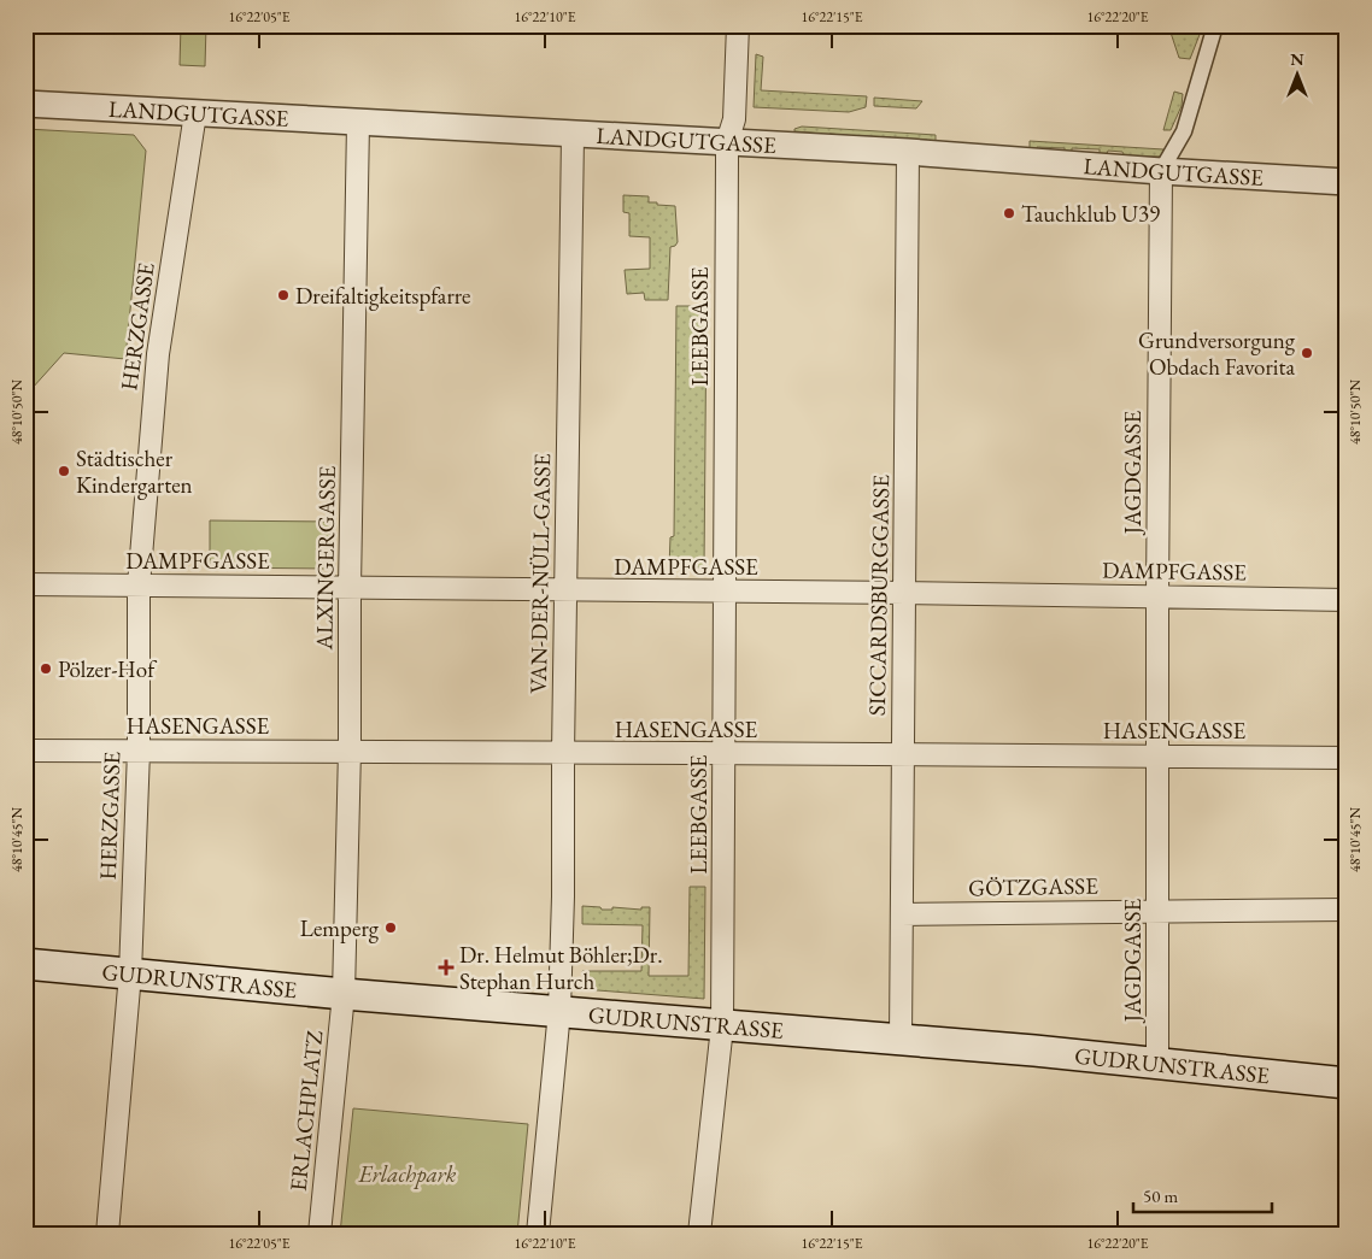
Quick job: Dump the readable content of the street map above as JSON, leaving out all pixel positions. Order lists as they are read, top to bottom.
{
  "streets": {
    "main road": ["GUDRUNSTRASSE"],
    "street": [
      "LANDGUTGASSE",
      "HERZGASSE",
      "LEEBGASSE",
      "JAGDGASSE",
      "ALXINGERGASSE",
      "DAMPFGASSE",
      "VAN-DER-NÜLL-GASSE",
      "SICCARDSBURGGASSE",
      "HASENGASSE",
      "GÖTZGASSE",
      "ERLACHPLATZ"
    ]
  },
  "crossings": [
    ["LANDGUTGASSE", "HERZGASSE"],
    ["LANDGUTGASSE", "LEEBGASSE"],
    ["LANDGUTGASSE", "JAGDGASSE"],
    ["LANDGUTGASSE", "ALXINGERGASSE"],
    ["LANDGUTGASSE", "VAN-DER-NÜLL-GASSE"],
    ["LANDGUTGASSE", "SICCARDSBURGGASSE"],
    ["HERZGASSE", "DAMPFGASSE"],
    ["HERZGASSE", "HASENGASSE"],
    ["HERZGASSE", "GUDRUNSTRASSE"],
    ["LEEBGASSE", "DAMPFGASSE"],
    ["LEEBGASSE", "HASENGASSE"],
    ["LEEBGASSE", "GUDRUNSTRASSE"],
    ["JAGDGASSE", "DAMPFGASSE"],
    ["JAGDGASSE", "HASENGASSE"],
    ["JAGDGASSE", "GÖTZGASSE"],
    ["JAGDGASSE", "GUDRUNSTRASSE"],
    ["ALXINGERGASSE", "DAMPFGASSE"],
    ["ALXINGERGASSE", "HASENGASSE"],
    ["ALXINGERGASSE", "GUDRUNSTRASSE"],
    ["ALXINGERGASSE", "ERLACHPLATZ"],
    ["DAMPFGASSE", "VAN-DER-NÜLL-GASSE"],
    ["DAMPFGASSE", "SICCARDSBURGGASSE"],
    ["VAN-DER-NÜLL-GASSE", "HASENGASSE"],
    ["VAN-DER-NÜLL-GASSE", "GUDRUNSTRASSE"],
    ["SICCARDSBURGGASSE", "HASENGASSE"],
    ["SICCARDSBURGGASSE", "GÖTZGASSE"],
    ["SICCARDSBURGGASSE", "GUDRUNSTRASSE"],
    ["GUDRUNSTRASSE", "ERLACHPLATZ"]
  ],
  "parks": ["Erlachpark"],
  "places": {
    "other": [
      "Tauchklub U39",
      "Dreifaltigkeitspfarre",
      "Grundversorgung Obdach Favorita",
      "Städtischer Kindergarten",
      "Pölzer-Hof",
      "Lemperg"
    ],
    "health": ["Dr. Helmut Böhler;Dr. Stephan Hurch"]
  },
  "scale_bar": "50 m",
  "north": "top",
  "coordinates": [
    "16°22'05\"E",
    "16°22'10\"E",
    "16°22'15\"E",
    "16°22'20\"E",
    "48°10'50\"N",
    "48°10'45\"N"
  ]
}
